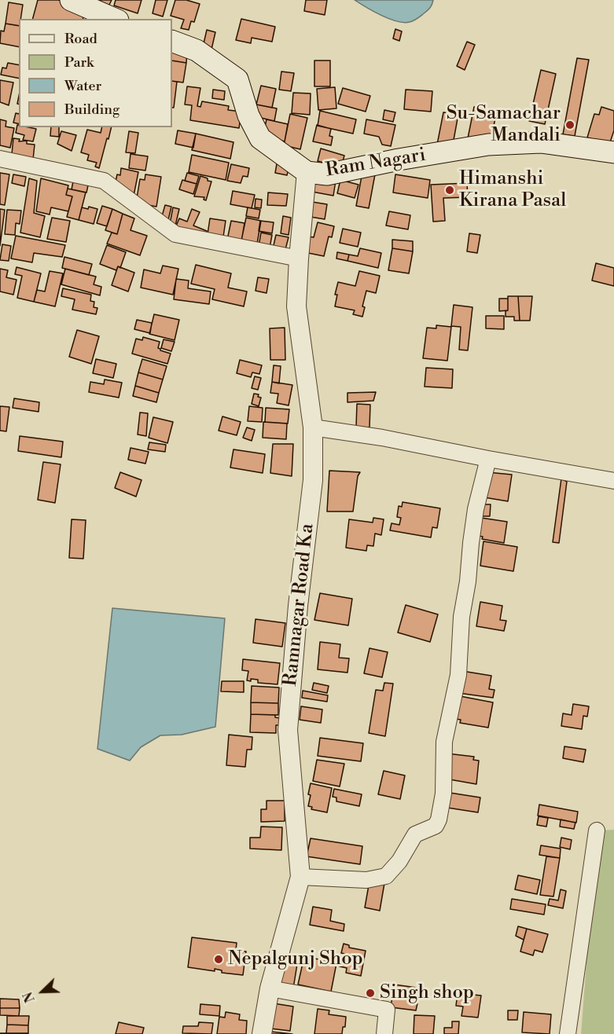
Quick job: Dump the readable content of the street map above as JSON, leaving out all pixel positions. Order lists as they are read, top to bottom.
{
  "streets": {
    "main road": ["Ram Nagari"],
    "street": ["Ramnagar Road Ka"]
  },
  "crossings": [
    ["Ram Nagari", "Ramnagar Road Ka"]
  ],
  "places": [
    "Su-Samachar Mandali",
    "Himanshi Kirana Pasal",
    "Nepalgunj Shop",
    "Singh shop"
  ],
  "legend": [
    "Road",
    "Park",
    "Water",
    "Building"
  ],
  "north": "bottom left"
}
